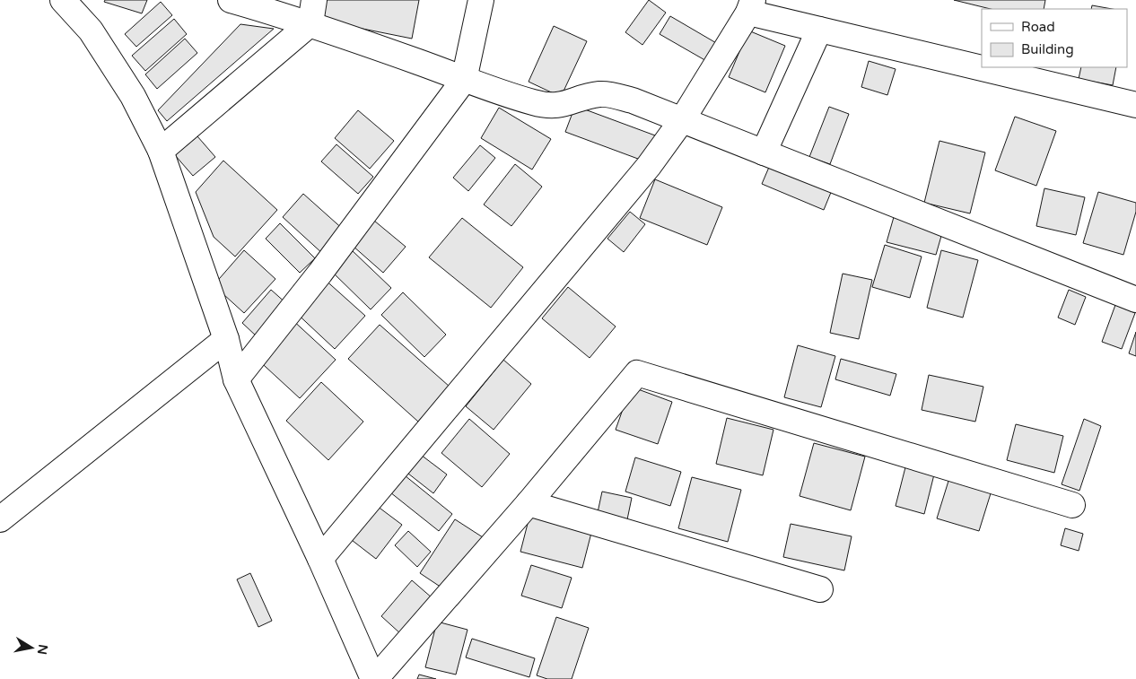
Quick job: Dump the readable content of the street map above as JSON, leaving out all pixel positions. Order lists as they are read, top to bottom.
{
  "legend": ["Road", "Building"],
  "north": "right"
}
